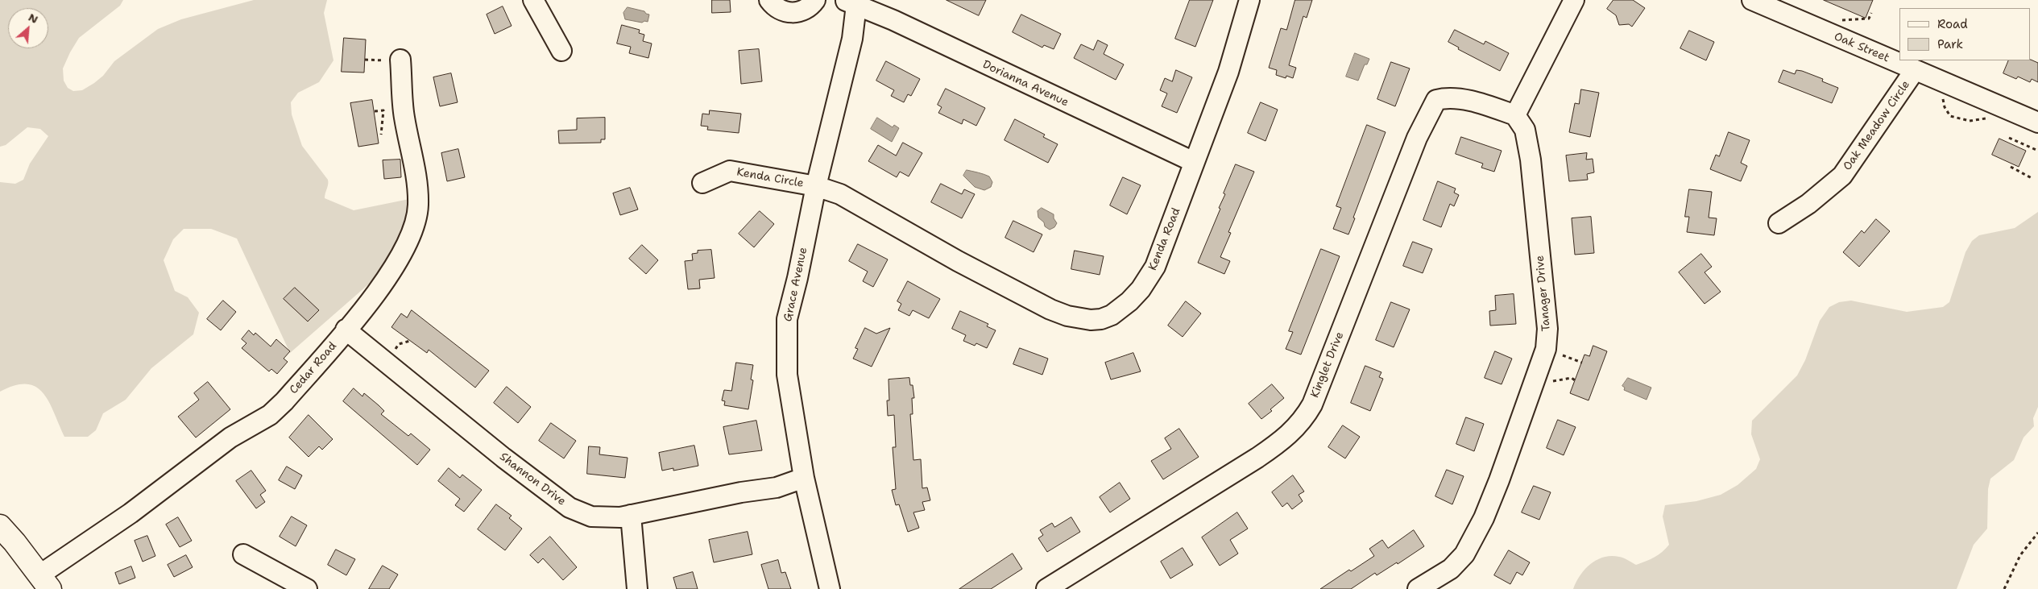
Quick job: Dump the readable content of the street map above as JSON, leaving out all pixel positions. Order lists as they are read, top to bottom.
{
  "streets": {
    "street": [
      "Oak Street",
      "Dorianna Avenue",
      "Oak Meadow Circle",
      "Kenda Circle",
      "Kenda Road",
      "Grace Avenue",
      "Tanager Drive",
      "Kinglet Drive",
      "Cedar Road",
      "Shannon Drive"
    ]
  },
  "crossings": [
    ["Oak Street", "Oak Meadow Circle"],
    ["Dorianna Avenue", "Kenda Road"],
    ["Dorianna Avenue", "Grace Avenue"],
    ["Kenda Circle", "Kenda Road"],
    ["Kenda Circle", "Grace Avenue"],
    ["Kenda Road", "Grace Avenue"],
    ["Grace Avenue", "Shannon Drive"],
    ["Tanager Drive", "Kinglet Drive"],
    ["Cedar Road", "Shannon Drive"]
  ],
  "legend": ["Road", "Park"],
  "north": "top right"
}
